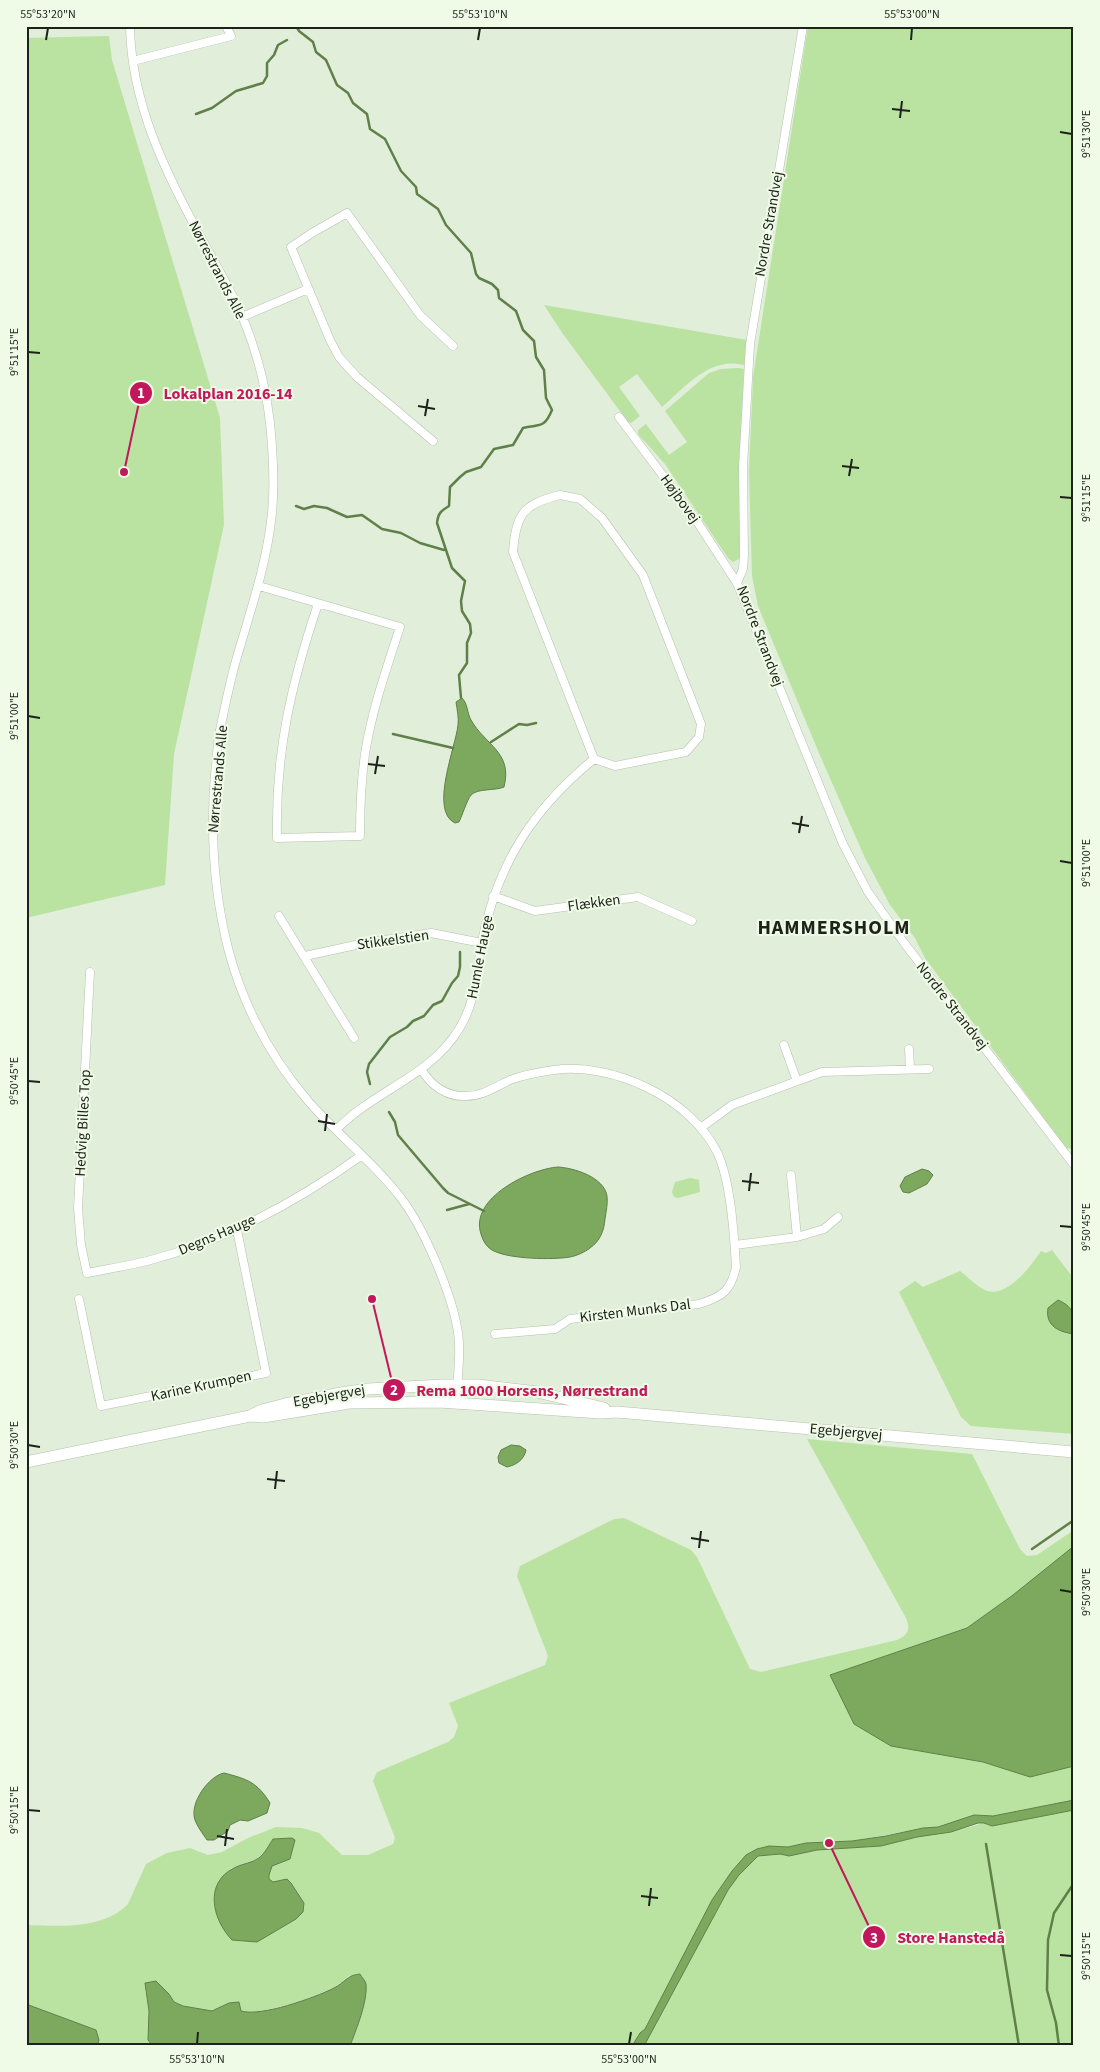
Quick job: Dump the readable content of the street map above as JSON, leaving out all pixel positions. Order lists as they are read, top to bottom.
{
  "streets": {
    "street": [
      "Nordre Strandvej",
      "Nørrestrands Alle",
      "Højbovej",
      "Flækken",
      "Stikkelstien",
      "Humle Hauge",
      "Hedvig Billes Top",
      "Degns Hauge",
      "Kirsten Munks Dal",
      "Karine Krumpen",
      "Egebjergvej"
    ]
  },
  "crossings": [
    ["Nordre Strandvej", "Højbovej"],
    ["Nørrestrands Alle", "Humle Hauge"],
    ["Nørrestrands Alle", "Degns Hauge"],
    ["Nørrestrands Alle", "Egebjergvej"],
    ["Flækken", "Humle Hauge"],
    ["Stikkelstien", "Humle Hauge"],
    ["Humle Hauge", "Kirsten Munks Dal"],
    ["Hedvig Billes Top", "Degns Hauge"],
    ["Degns Hauge", "Karine Krumpen"]
  ],
  "districts": ["HAMMERSHOLM"],
  "places": ["Lokalplan 2016-14", "Rema 1000 Horsens, Nørrestrand", "Store Hanstedå"],
  "coordinates": [
    "55°53'20\"N",
    "55°53'10\"N",
    "55°53'00\"N",
    "9°51'30\"E",
    "9°51'15\"E",
    "9°51'00\"E",
    "9°50'45\"E",
    "9°50'30\"E",
    "9°50'15\"E"
  ]
}
